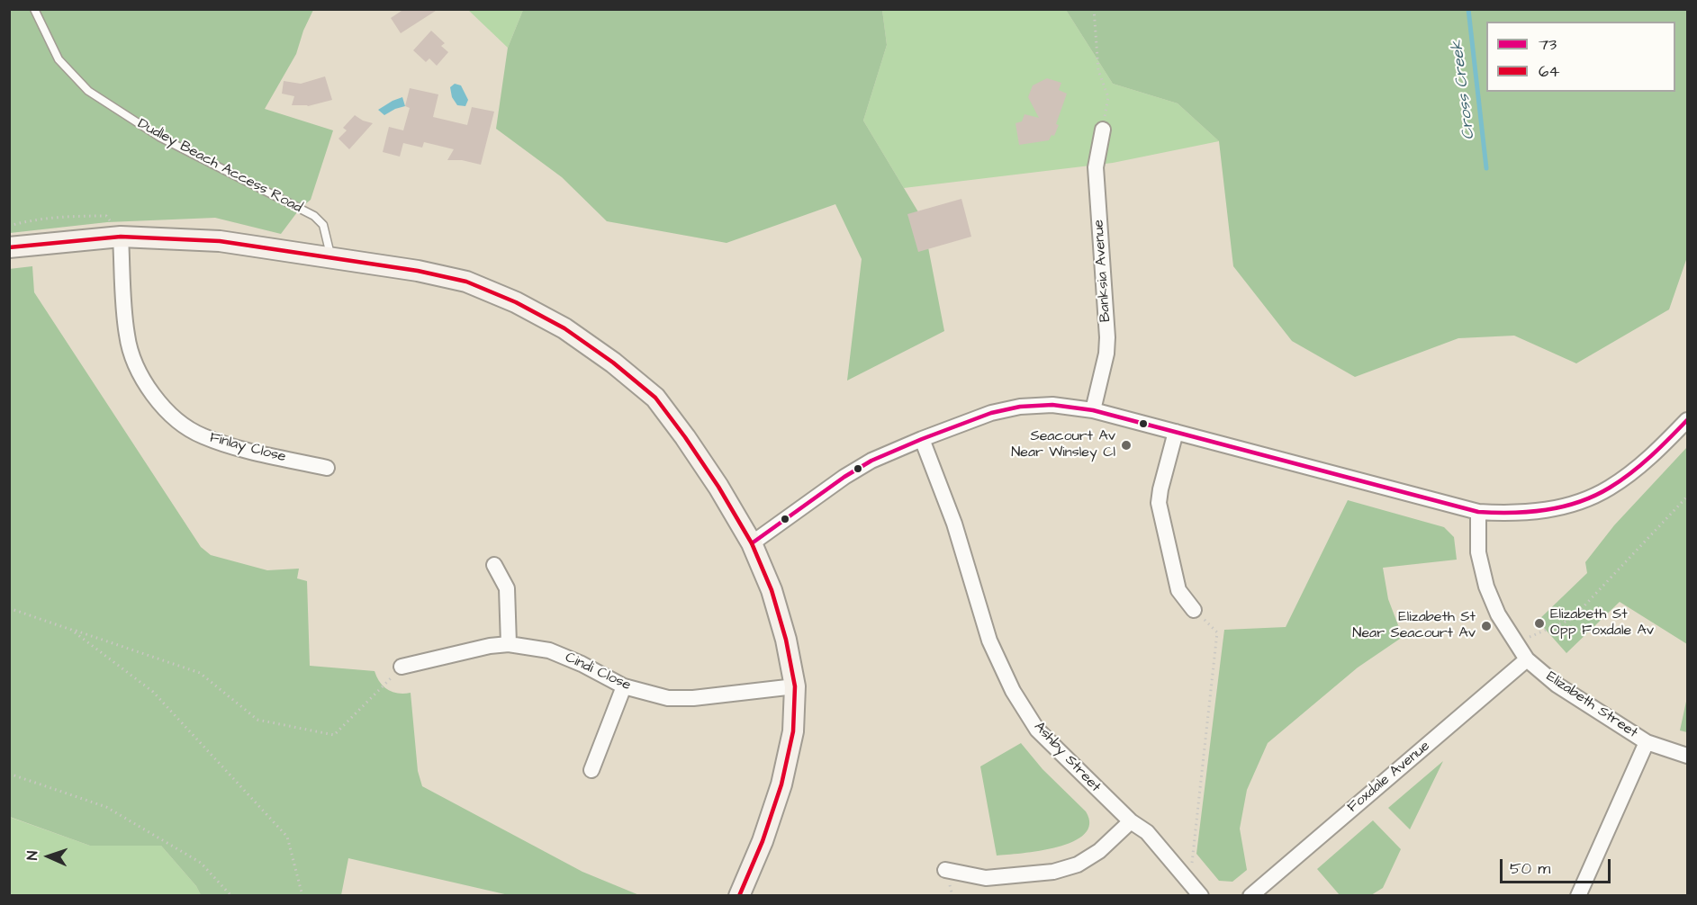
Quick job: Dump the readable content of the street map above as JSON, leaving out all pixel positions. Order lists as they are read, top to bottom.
{
  "streets": {
    "street": [
      "Banksia Avenue",
      "Finlay Close",
      "Cindi Close",
      "Elizabeth Street",
      "Ashby Street",
      "Foxdale Avenue"
    ],
    "lane": ["Dudley Beach Access Road"]
  },
  "crossings": [
    ["Elizabeth Street", "Foxdale Avenue"]
  ],
  "water": ["Cross Creek"],
  "places": ["Seacourt Av Near Winsley Cl", "Elizabeth St Opp Foxdale Av", "Elizabeth St Near Seacourt Av"],
  "lines": ["transit line 64", "transit line 73"],
  "legend": ["73", "64"],
  "scale_bar": "50 m",
  "north": "left"
}
